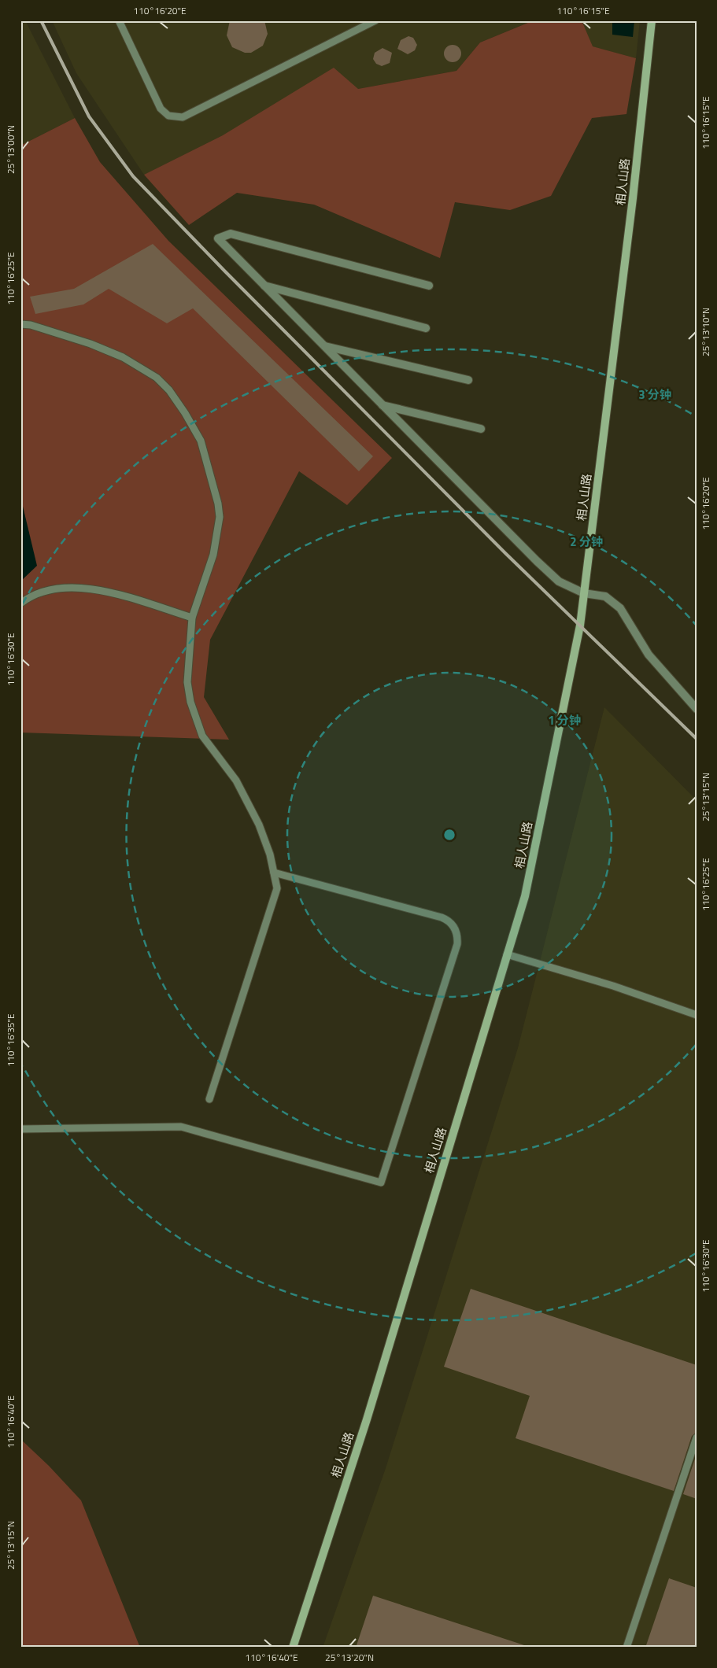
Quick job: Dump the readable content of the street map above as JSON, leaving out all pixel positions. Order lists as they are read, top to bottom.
{
  "streets": {
    "street": ["相人山路"]
  },
  "coordinates": [
    "110°16'20\"E",
    "110°16'15\"E",
    "25°13'00\"N",
    "110°16'25\"E",
    "25°13'10\"N",
    "110°16'30\"E",
    "25°13'15\"N",
    "110°16'35\"E",
    "110°16'40\"E",
    "25°13'20\"N"
  ],
  "rings": ["3 分钟", "2 分钟", "1 分钟"]
}
